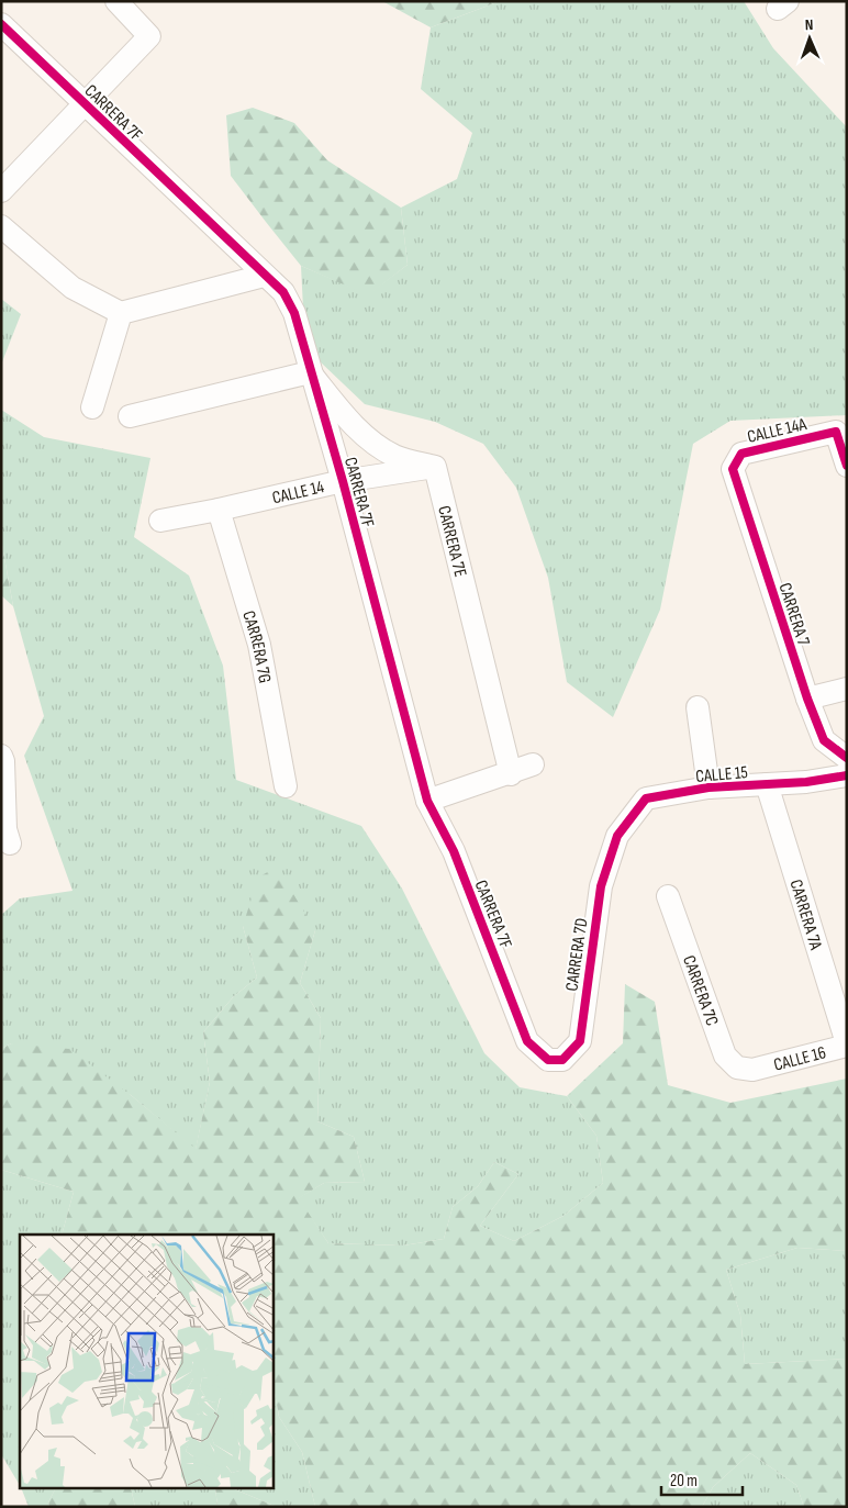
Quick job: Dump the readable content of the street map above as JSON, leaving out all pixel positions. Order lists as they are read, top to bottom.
{
  "streets": {
    "street": [
      "CARRERA 7F",
      "CALLE 14A",
      "CALLE 14",
      "CARRERA 7E",
      "CARRERA 7",
      "CARRERA 7G",
      "CALLE 15",
      "CARRERA 7A",
      "CARRERA 7D",
      "CARRERA 7C",
      "CALLE 16"
    ]
  },
  "crossings": [
    ["CARRERA 7F", "CALLE 14"],
    ["CARRERA 7F", "CARRERA 7D"],
    ["CALLE 14A", "CARRERA 7"],
    ["CALLE 14", "CARRERA 7E"],
    ["CALLE 14", "CARRERA 7G"],
    ["CALLE 15", "CARRERA 7A"],
    ["CALLE 15", "CARRERA 7D"],
    ["CARRERA 7A", "CALLE 16"],
    ["CARRERA 7C", "CALLE 16"]
  ],
  "scale_bar": "20 m",
  "north": "top"
}
